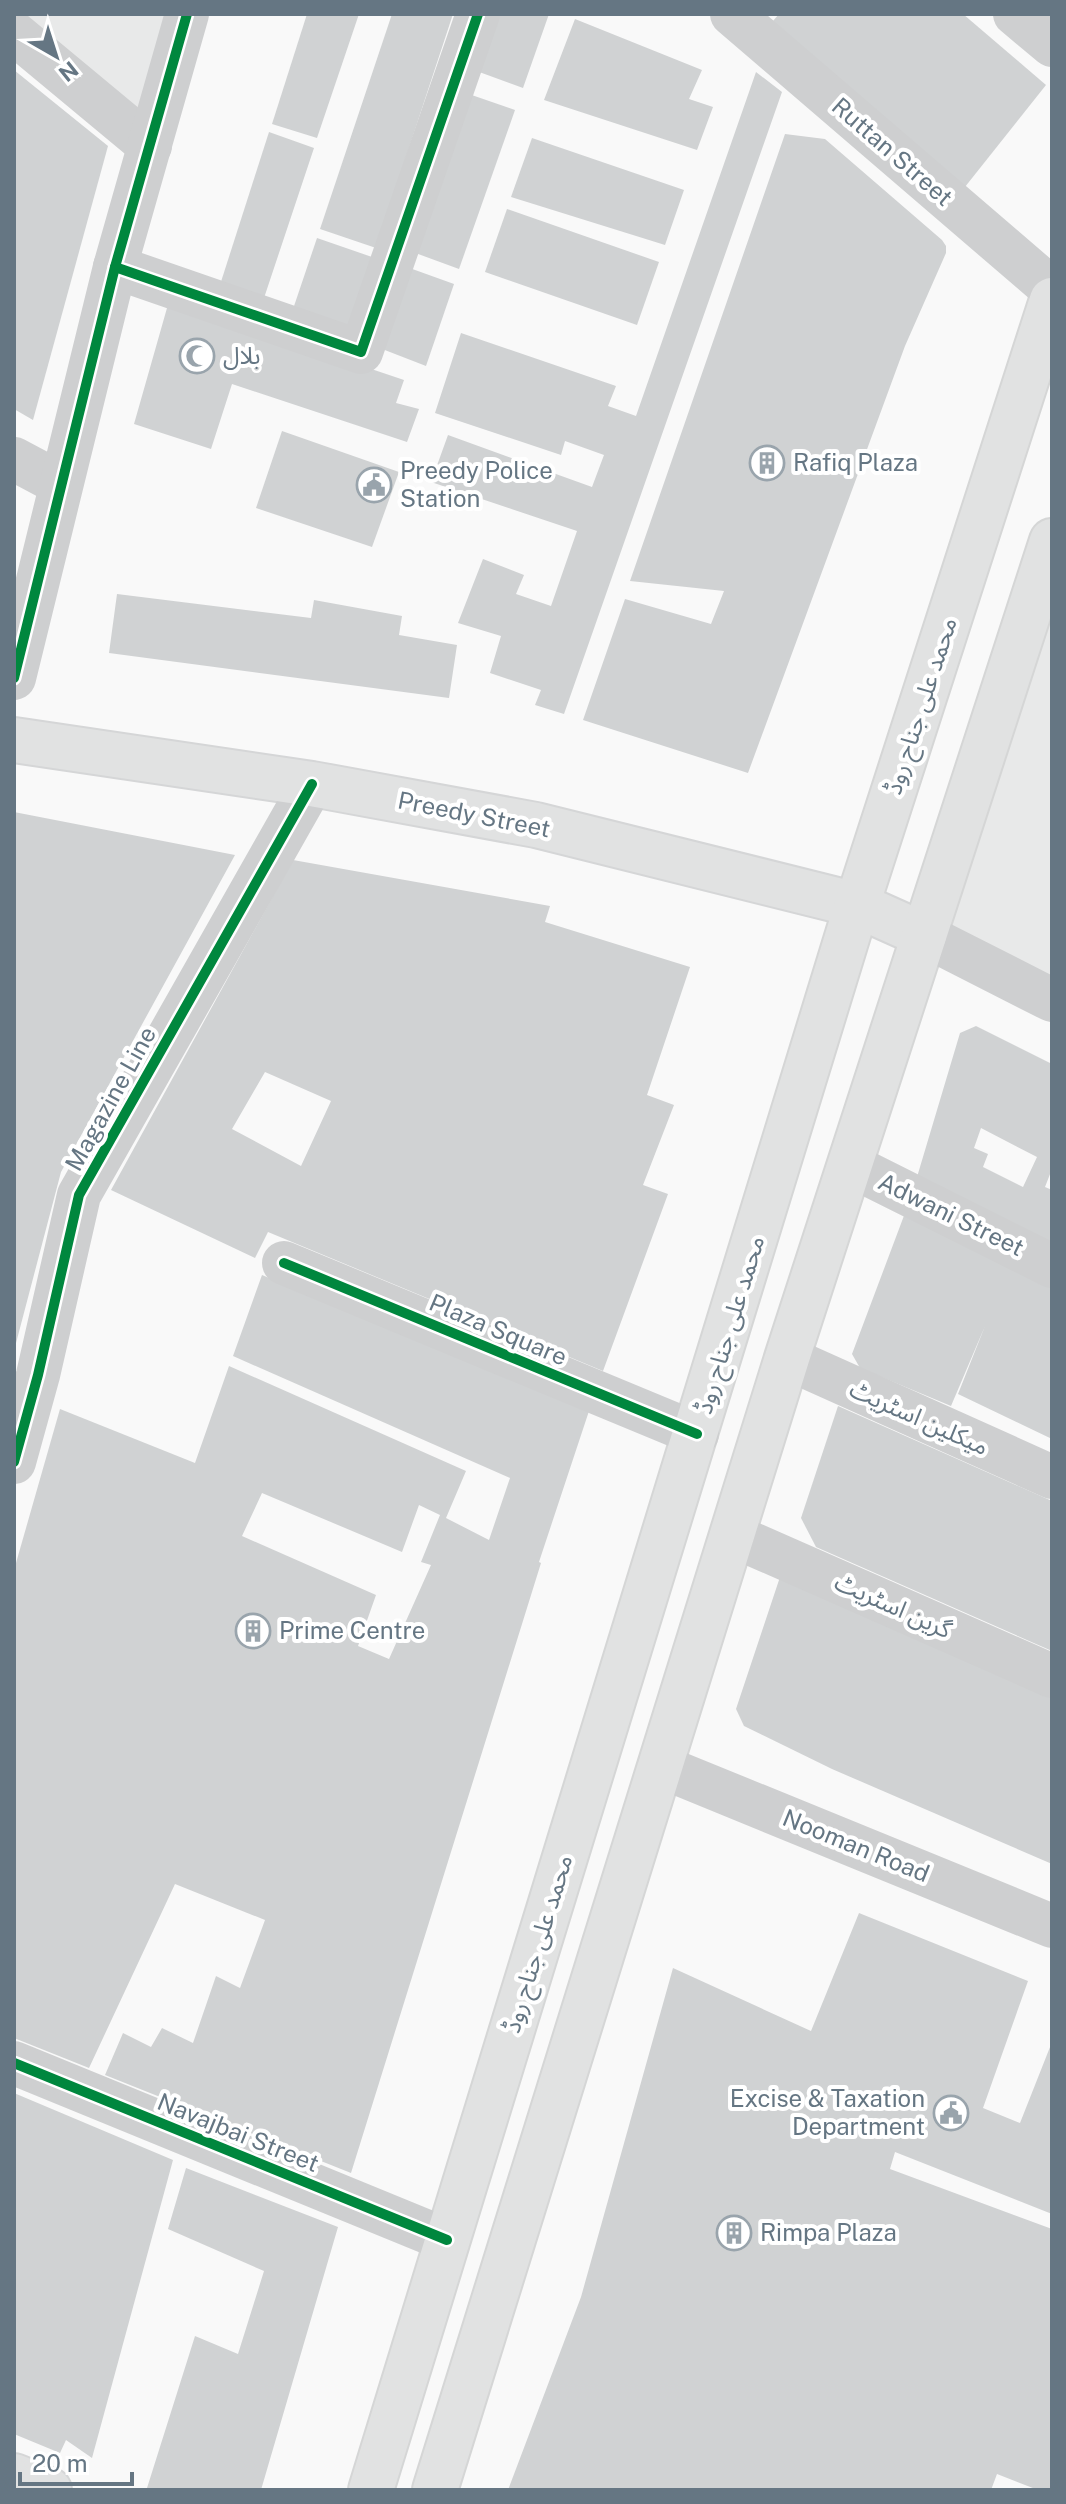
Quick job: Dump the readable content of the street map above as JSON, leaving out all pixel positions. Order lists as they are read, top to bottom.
{
  "streets": {
    "main road": ["محمد علی جناح روڈ", "Preedy Street"],
    "street": [
      "Ruttan Street",
      "Magazine Line",
      "Adwani Street",
      "Plaza Square",
      "میکلین اسٹریٹ",
      "گرین اسٹریٹ",
      "Nooman Road",
      "Navajbai Street"
    ]
  },
  "crossings": [
    ["محمد علی جناح روڈ", "Preedy Street"],
    ["محمد علی جناح روڈ", "Plaza Square"],
    ["محمد علی جناح روڈ", "Navajbai Street"],
    ["Preedy Street", "Magazine Line"]
  ],
  "places": {
    "mosque": ["بلال"],
    "building": ["Rafiq Plaza", "Prime Centre", "Rimpa Plaza"],
    "public building": ["Preedy Police Station", "Excise & Taxation Department"]
  },
  "scale_bar": "20 m",
  "north": "bottom right"
}
